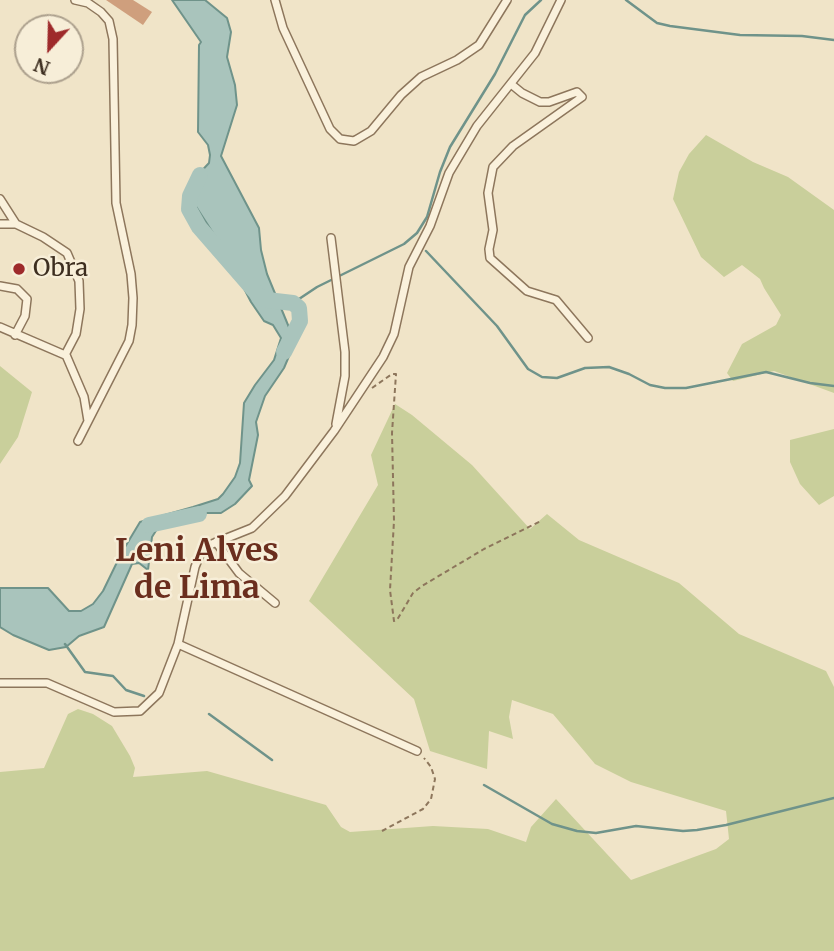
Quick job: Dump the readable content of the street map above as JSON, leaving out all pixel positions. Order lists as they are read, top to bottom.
{
  "districts": ["Leni Alves de Lima"],
  "places": ["Obra"],
  "north": "bottom"
}
